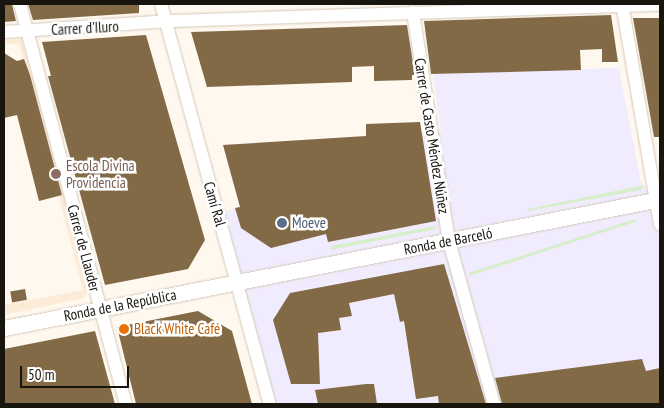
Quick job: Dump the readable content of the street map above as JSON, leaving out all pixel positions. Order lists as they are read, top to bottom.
{
  "streets": {
    "street": [
      "Carrer d'Iluro",
      "Carrer de Casto Méndez Núñez",
      "Camí Ral",
      "Ronda de Barceló",
      "Carrer de Llauder",
      "Ronda de la República"
    ]
  },
  "crossings": [
    ["Carrer d'Iluro", "Carrer de Casto Méndez Núñez"],
    ["Carrer d'Iluro", "Camí Ral"],
    ["Carrer d'Iluro", "Carrer de Llauder"],
    ["Carrer de Casto Méndez Núñez", "Ronda de Barceló"],
    ["Camí Ral", "Ronda de Barceló"],
    ["Camí Ral", "Ronda de la República"],
    ["Ronda de Barceló", "Ronda de la República"],
    ["Carrer de Llauder", "Ronda de la República"]
  ],
  "places": ["Escola Divina Providencia", "Moeve", "Black White Café"],
  "scale_bar": "50 m"
}
